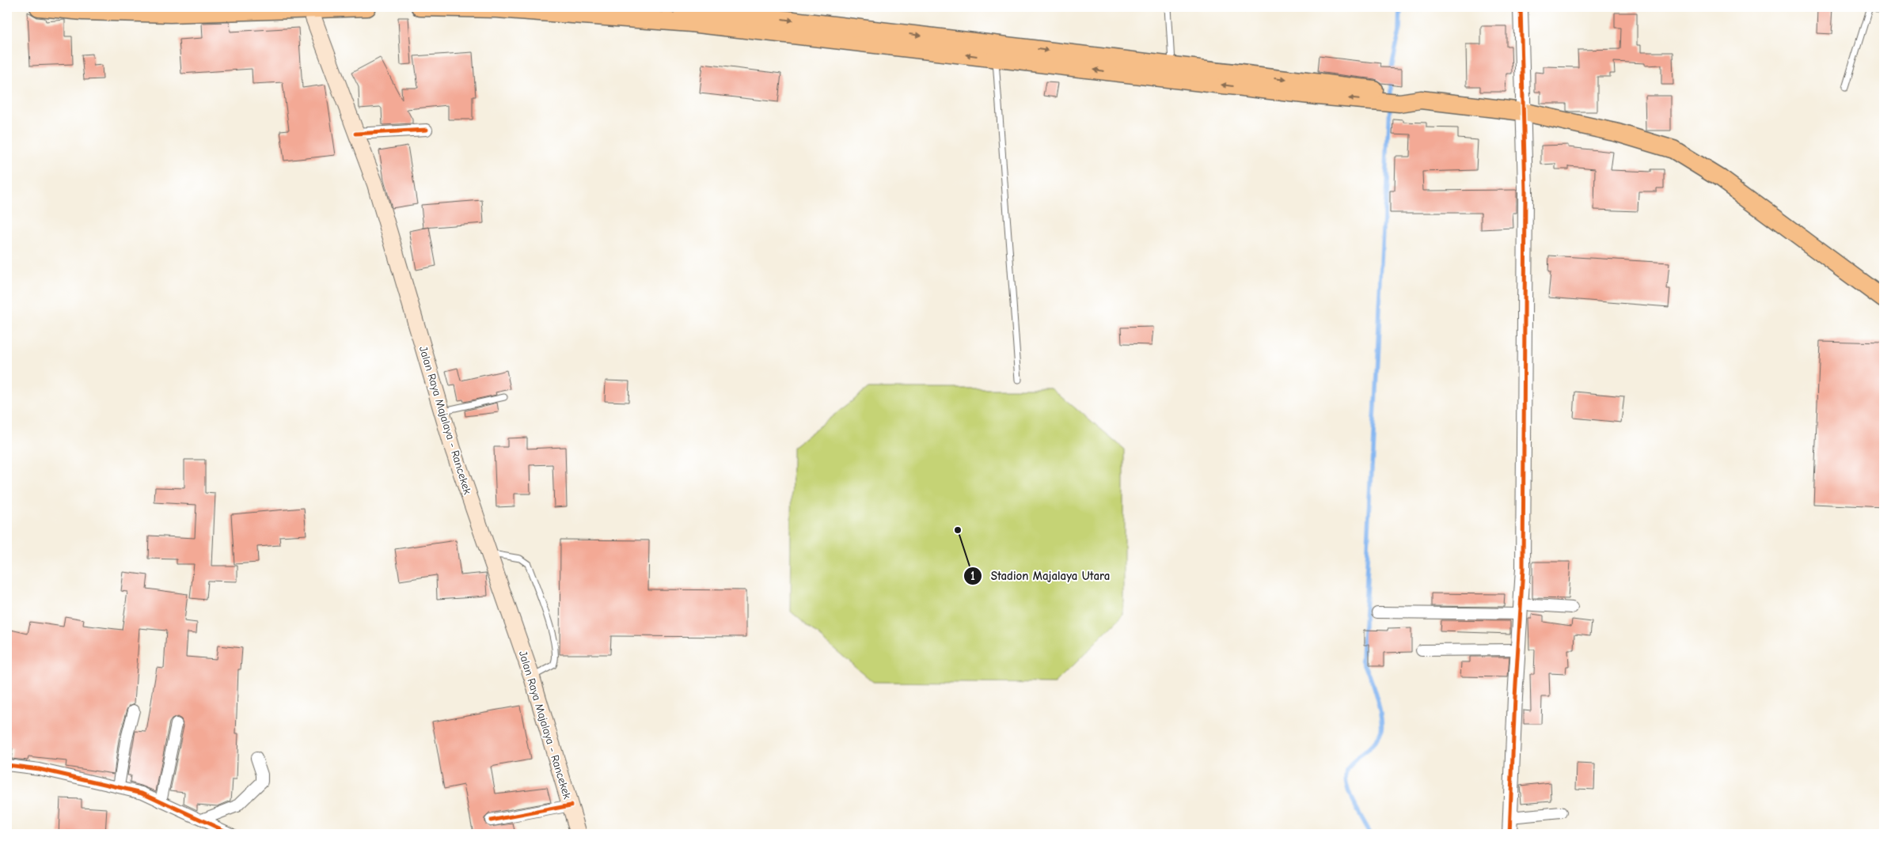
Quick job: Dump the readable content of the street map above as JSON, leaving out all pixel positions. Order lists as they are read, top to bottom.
{
  "streets": {
    "main road": ["Jalan Raya Majalaya - Rancekek"]
  },
  "places": ["Stadion Majalaya Utara"]
}
